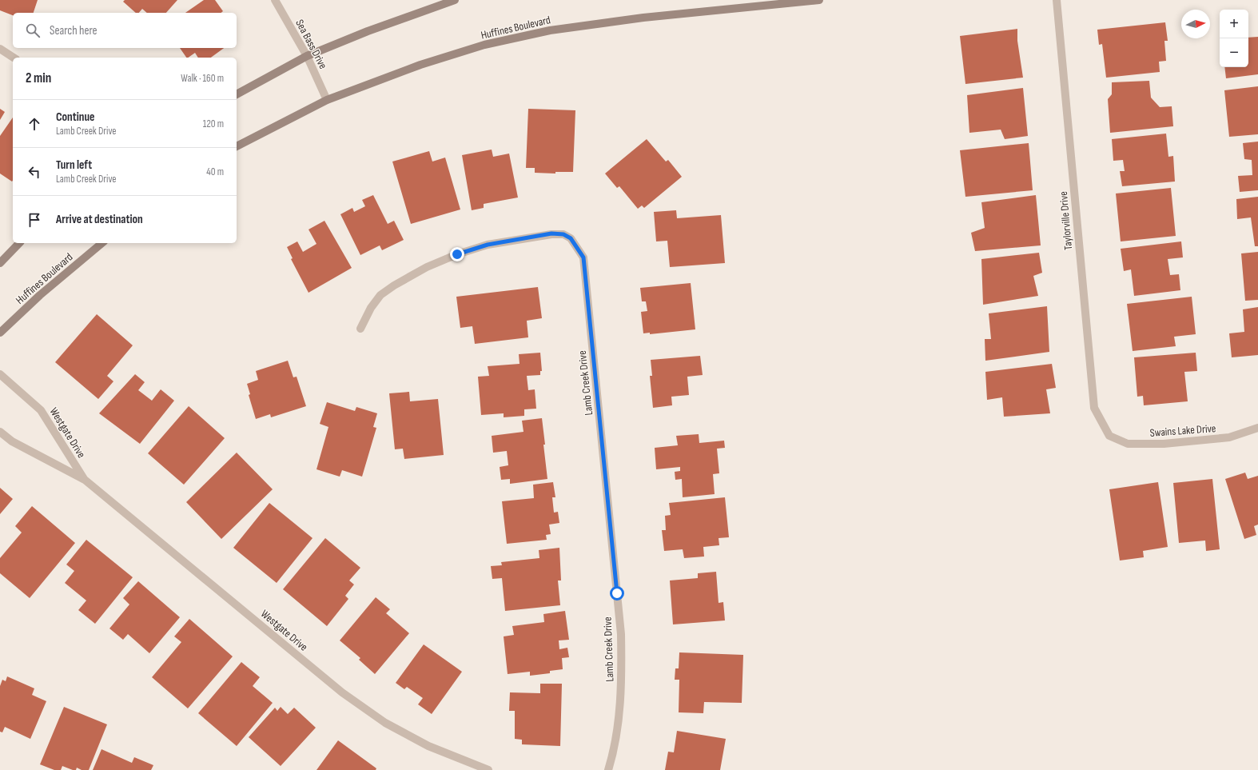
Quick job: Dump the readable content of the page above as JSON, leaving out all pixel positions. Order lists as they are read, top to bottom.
{
  "streets": {
    "main road": ["Huffines Boulevard"],
    "street": [
      "Sea Bass Drive",
      "Taylorville Drive",
      "Lamb Creek Drive",
      "Swains Lake Drive",
      "Westgate Drive"
    ]
  },
  "crossings": [
    ["Huffines Boulevard", "Sea Bass Drive"],
    ["Taylorville Drive", "Swains Lake Drive"]
  ],
  "north": "right",
  "page": {
    "map_buttons": ["+", "−"],
    "search": "Search here",
    "heading": ["2 min", "Walk · 160 m"],
    "list": [
      ["Continue", "Lamb Creek Drive", "120 m"],
      ["Turn left", "Lamb Creek Drive", "40 m"],
      "Arrive at destination"
    ]
  }
}
